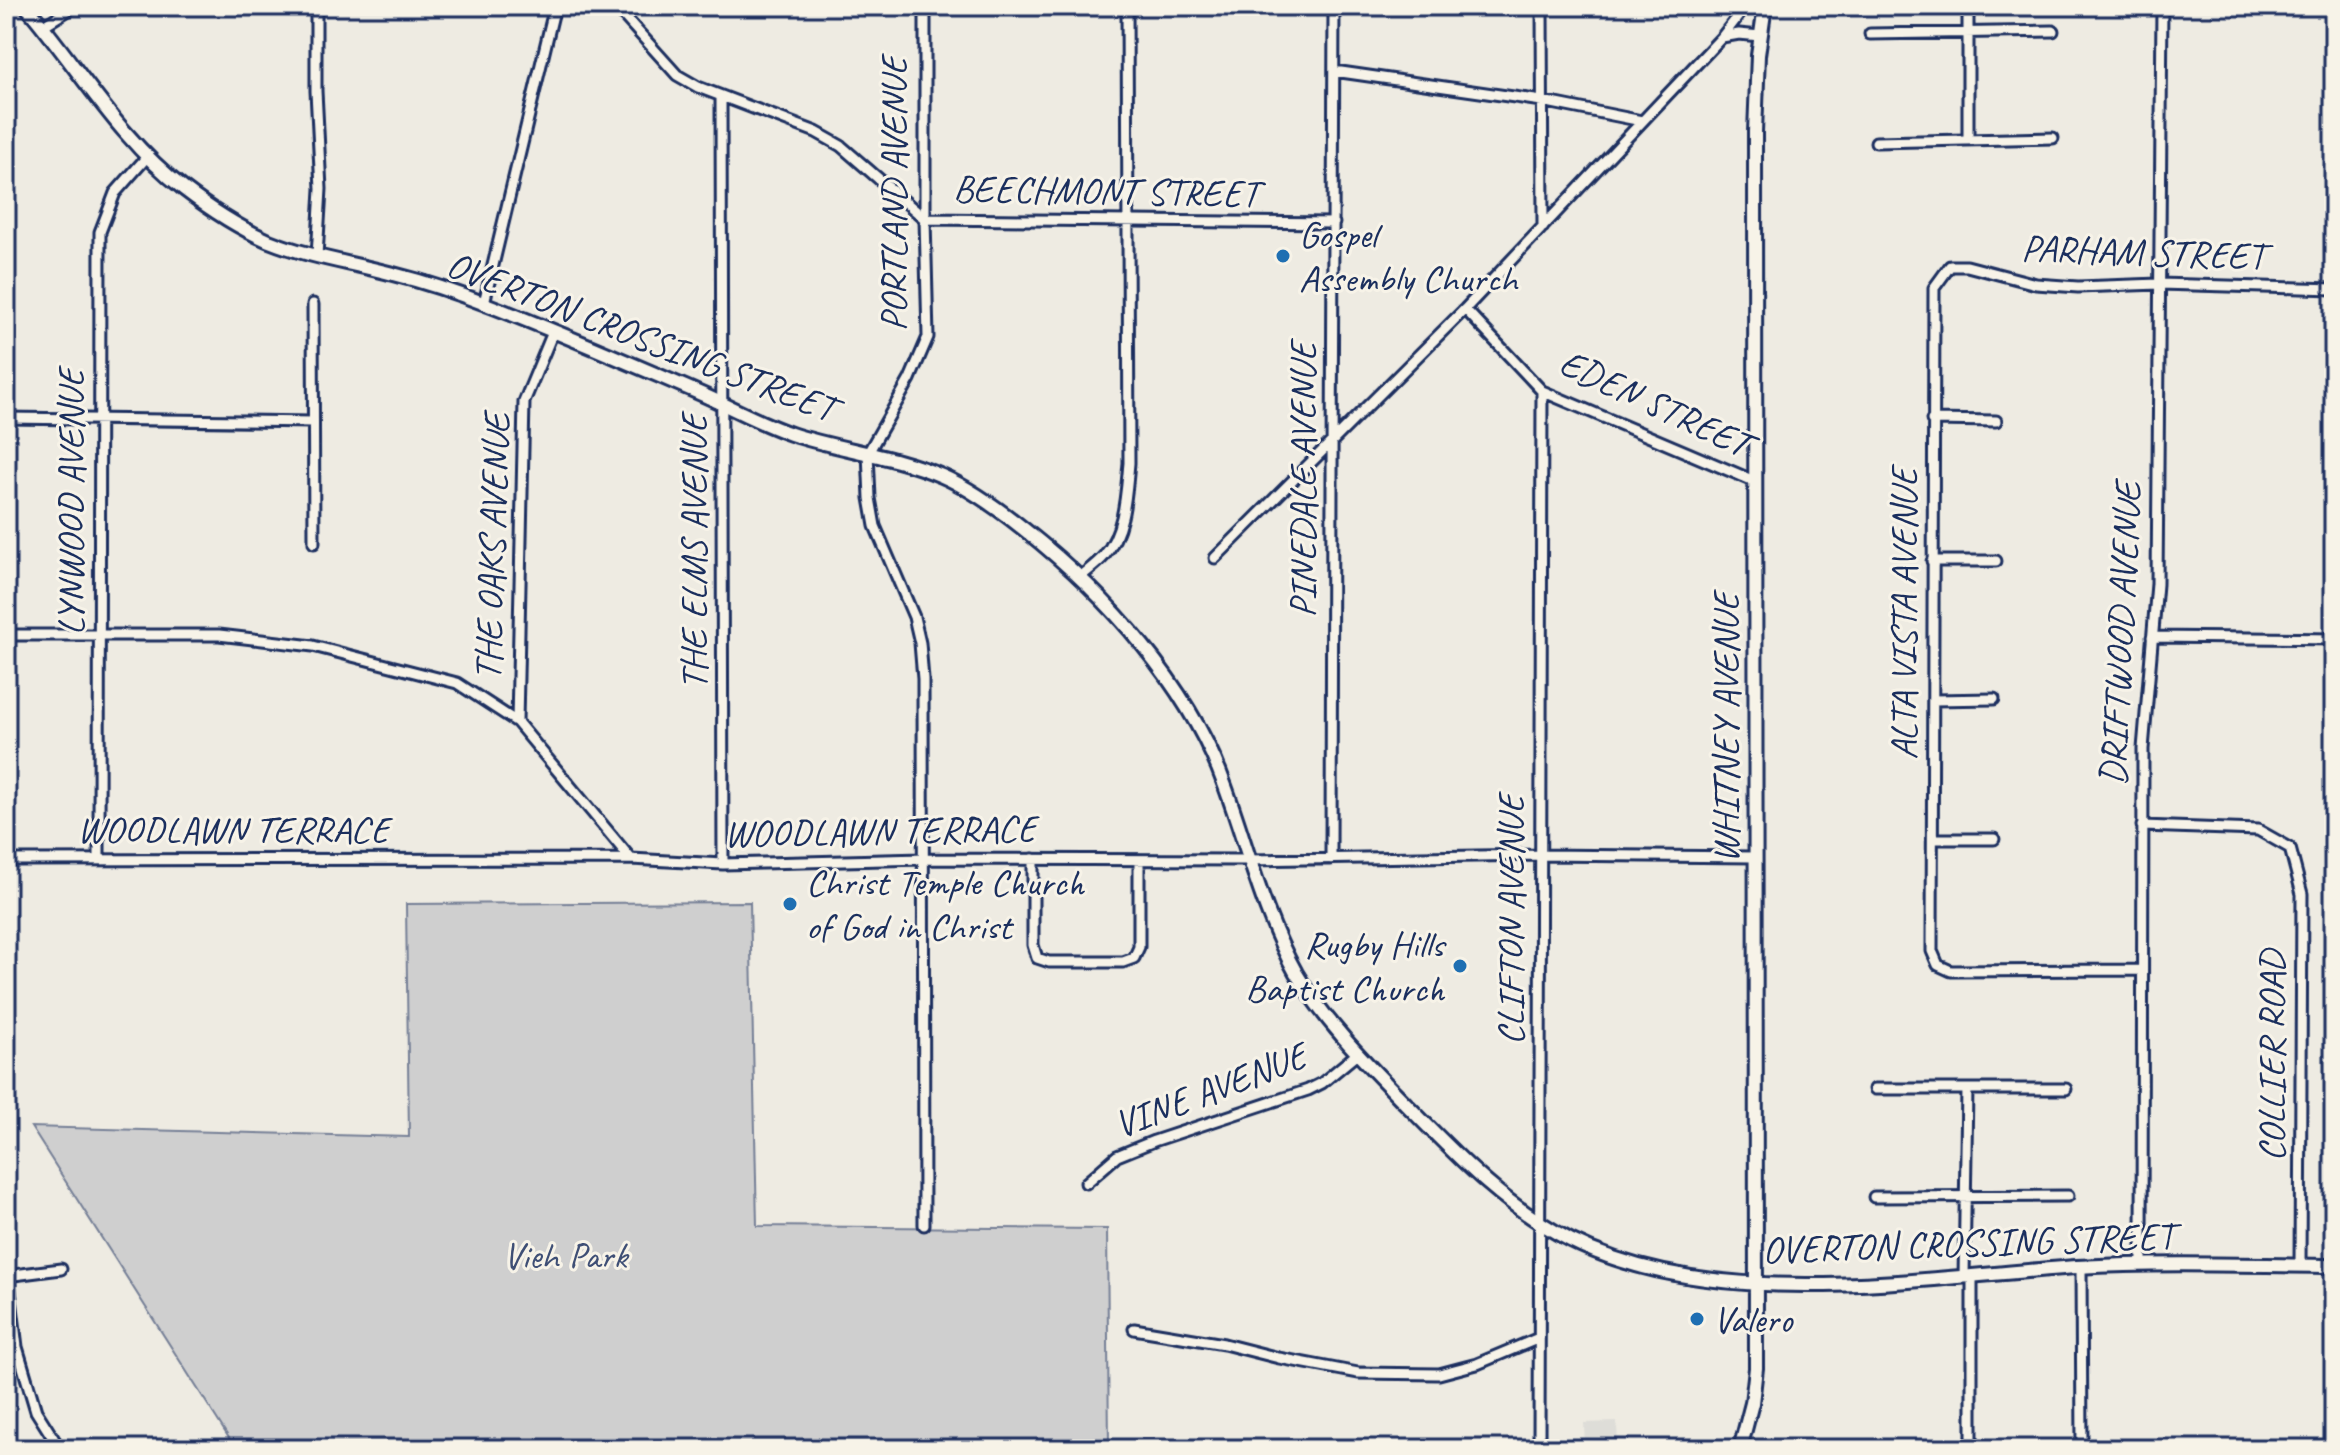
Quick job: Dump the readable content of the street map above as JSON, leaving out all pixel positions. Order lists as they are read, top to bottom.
{
  "streets": {
    "main road": ["OVERTON CROSSING STREET", "WHITNEY AVENUE"],
    "street": [
      "BEECHMONT STREET",
      "PORTLAND AVENUE",
      "PARHAM STREET",
      "EDEN STREET",
      "PINEDALE AVENUE",
      "LYNWOOD AVENUE",
      "THE OAKS AVENUE",
      "THE ELMS AVENUE",
      "ALTA VISTA AVENUE",
      "DRIFTWOOD AVENUE",
      "WOODLAWN TERRACE",
      "CLIFTON AVENUE",
      "COLLIER ROAD",
      "VINE AVENUE"
    ]
  },
  "crossings": [
    ["BEECHMONT STREET", "PORTLAND AVENUE"],
    ["BEECHMONT STREET", "PINEDALE AVENUE"],
    ["BEECHMONT STREET", "THE ELMS AVENUE"],
    ["PORTLAND AVENUE", "OVERTON CROSSING STREET"],
    ["PARHAM STREET", "ALTA VISTA AVENUE"],
    ["PARHAM STREET", "DRIFTWOOD AVENUE"],
    ["OVERTON CROSSING STREET", "LYNWOOD AVENUE"],
    ["OVERTON CROSSING STREET", "THE OAKS AVENUE"],
    ["OVERTON CROSSING STREET", "THE ELMS AVENUE"],
    ["OVERTON CROSSING STREET", "DRIFTWOOD AVENUE"],
    ["OVERTON CROSSING STREET", "WHITNEY AVENUE"],
    ["OVERTON CROSSING STREET", "WOODLAWN TERRACE"],
    ["OVERTON CROSSING STREET", "CLIFTON AVENUE"],
    ["OVERTON CROSSING STREET", "COLLIER ROAD"],
    ["OVERTON CROSSING STREET", "VINE AVENUE"],
    ["EDEN STREET", "WHITNEY AVENUE"],
    ["EDEN STREET", "CLIFTON AVENUE"],
    ["PINEDALE AVENUE", "WOODLAWN TERRACE"],
    ["LYNWOOD AVENUE", "WOODLAWN TERRACE"],
    ["THE ELMS AVENUE", "WOODLAWN TERRACE"],
    ["ALTA VISTA AVENUE", "DRIFTWOOD AVENUE"],
    ["DRIFTWOOD AVENUE", "COLLIER ROAD"],
    ["WHITNEY AVENUE", "WOODLAWN TERRACE"],
    ["WOODLAWN TERRACE", "CLIFTON AVENUE"]
  ],
  "parks": ["Vieh Park"],
  "places": [
    "Gospel Assembly Church",
    "Christ Temple Church of God in Christ",
    "Rugby Hills Baptist Church",
    "Valero"
  ]
}
